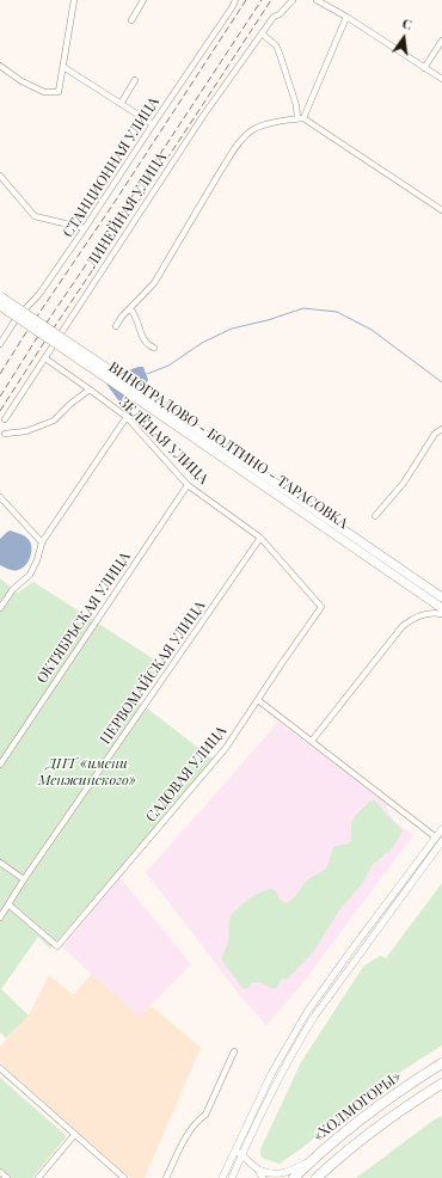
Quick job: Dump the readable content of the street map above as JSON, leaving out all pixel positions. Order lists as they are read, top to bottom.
{
  "streets": {
    "highway": ["«ХОЛМОГОРЫ»"],
    "main road": ["ВИНОГРАДОВО - БОЛТИНО - ТАРАСОВКА"],
    "street": [
      "СТАНЦИОННАЯ УЛИЦА",
      "ЛИНЕЙНАЯ УЛИЦА",
      "ЗЕЛЁНАЯ УЛИЦА",
      "ОКТЯБРЬСКАЯ УЛИЦА",
      "ПЕРВОМАЙСКАЯ УЛИЦА",
      "САДОВАЯ УЛИЦА"
    ]
  },
  "crossings": [
    ["ЛИНЕЙНАЯ УЛИЦА", "ЗЕЛЁНАЯ УЛИЦА"],
    ["ЗЕЛЁНАЯ УЛИЦА", "ОКТЯБРЬСКАЯ УЛИЦА"],
    ["ЗЕЛЁНАЯ УЛИЦА", "ПЕРВОМАЙСКАЯ УЛИЦА"],
    ["ЗЕЛЁНАЯ УЛИЦА", "САДОВАЯ УЛИЦА"],
    ["ПЕРВОМАЙСКАЯ УЛИЦА", "САДОВАЯ УЛИЦА"]
  ],
  "parks": ["ДНТ «имени Менжинского»"],
  "north": "top"
}
